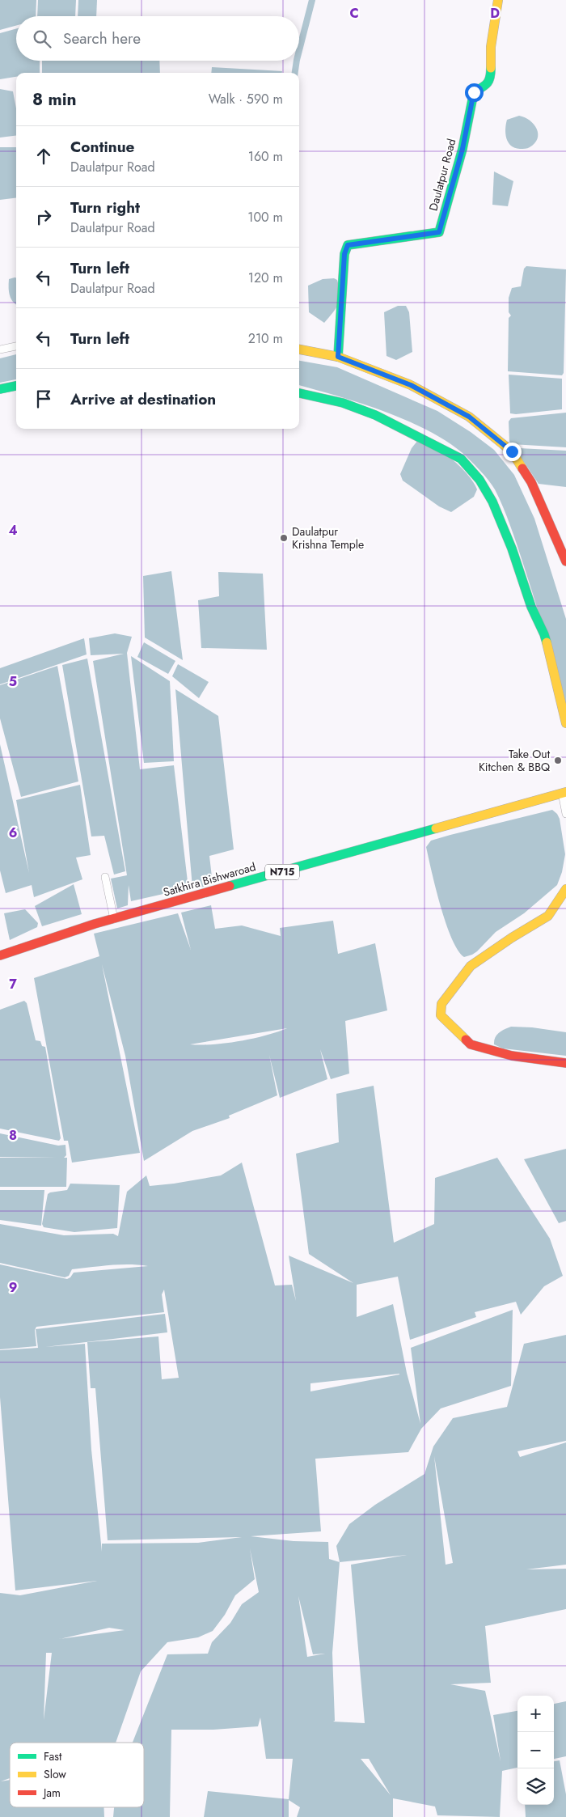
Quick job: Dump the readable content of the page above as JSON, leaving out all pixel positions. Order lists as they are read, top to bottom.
{
  "streets": {
    "main road": ["Daulatpur Road", "N715", "Satkhira Bishwaroad"]
  },
  "places": ["Daulatpur Krishna Temple", "Take Out Kitchen & BBQ"],
  "legend": ["Fast", "Slow", "Jam"],
  "page": {
    "search": "Search here",
    "heading": ["8 min", "Walk · 590 m"],
    "list": [
      ["Continue", "Daulatpur Road", "160 m"],
      ["Turn right", "Daulatpur Road", "100 m"],
      ["Turn left", "Daulatpur Road", "120 m"],
      ["Turn left", "210 m"],
      "Arrive at destination"
    ],
    "map_buttons": ["+", "−"]
  },
  "grid": {
    "columns": ["C", "D"],
    "rows": [
      "4",
      "5",
      "6",
      "7",
      "8",
      "9"
    ]
  }
}
